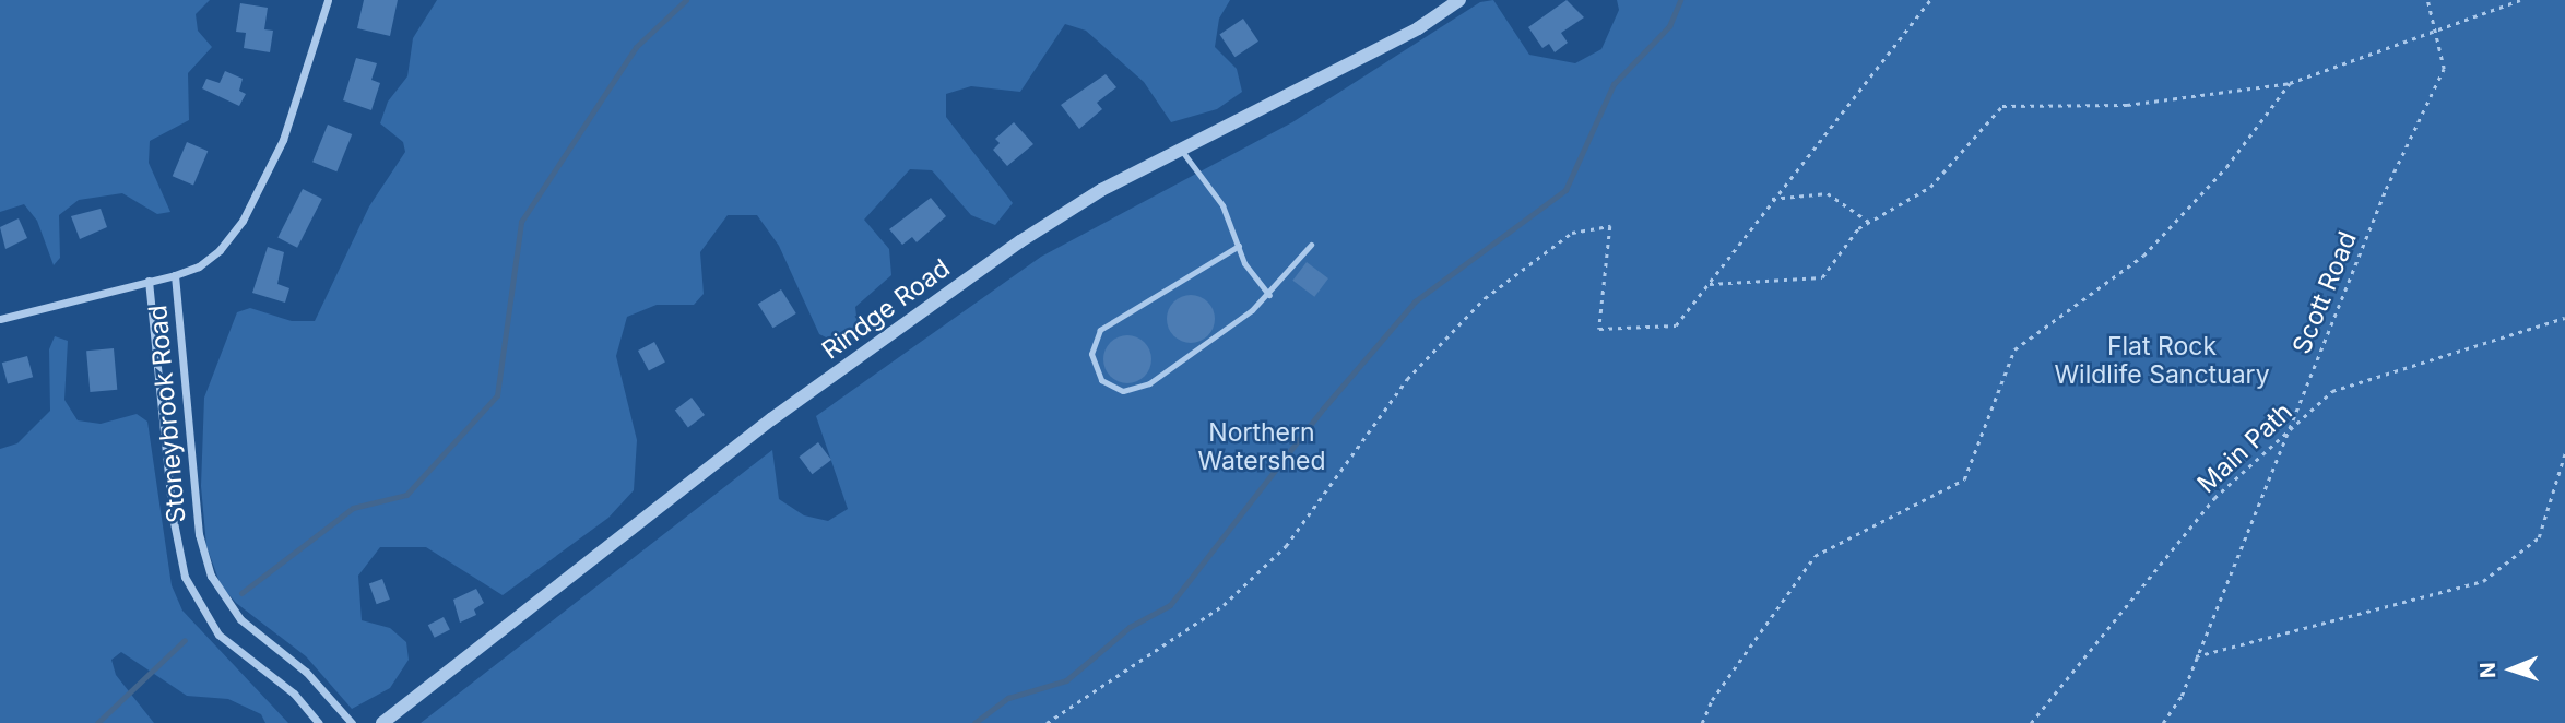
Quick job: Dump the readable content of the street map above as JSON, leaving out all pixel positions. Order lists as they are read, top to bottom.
{
  "streets": {
    "street": ["Rindge Road", "Stoneybrook Road"],
    "path": ["Scott Road", "Main Path"]
  },
  "crossings": [
    ["Scott Road", "Main Path"]
  ],
  "parks": ["Flat Rock Wildlife Sanctuary", "Northern Watershed"],
  "north": "left"
}
